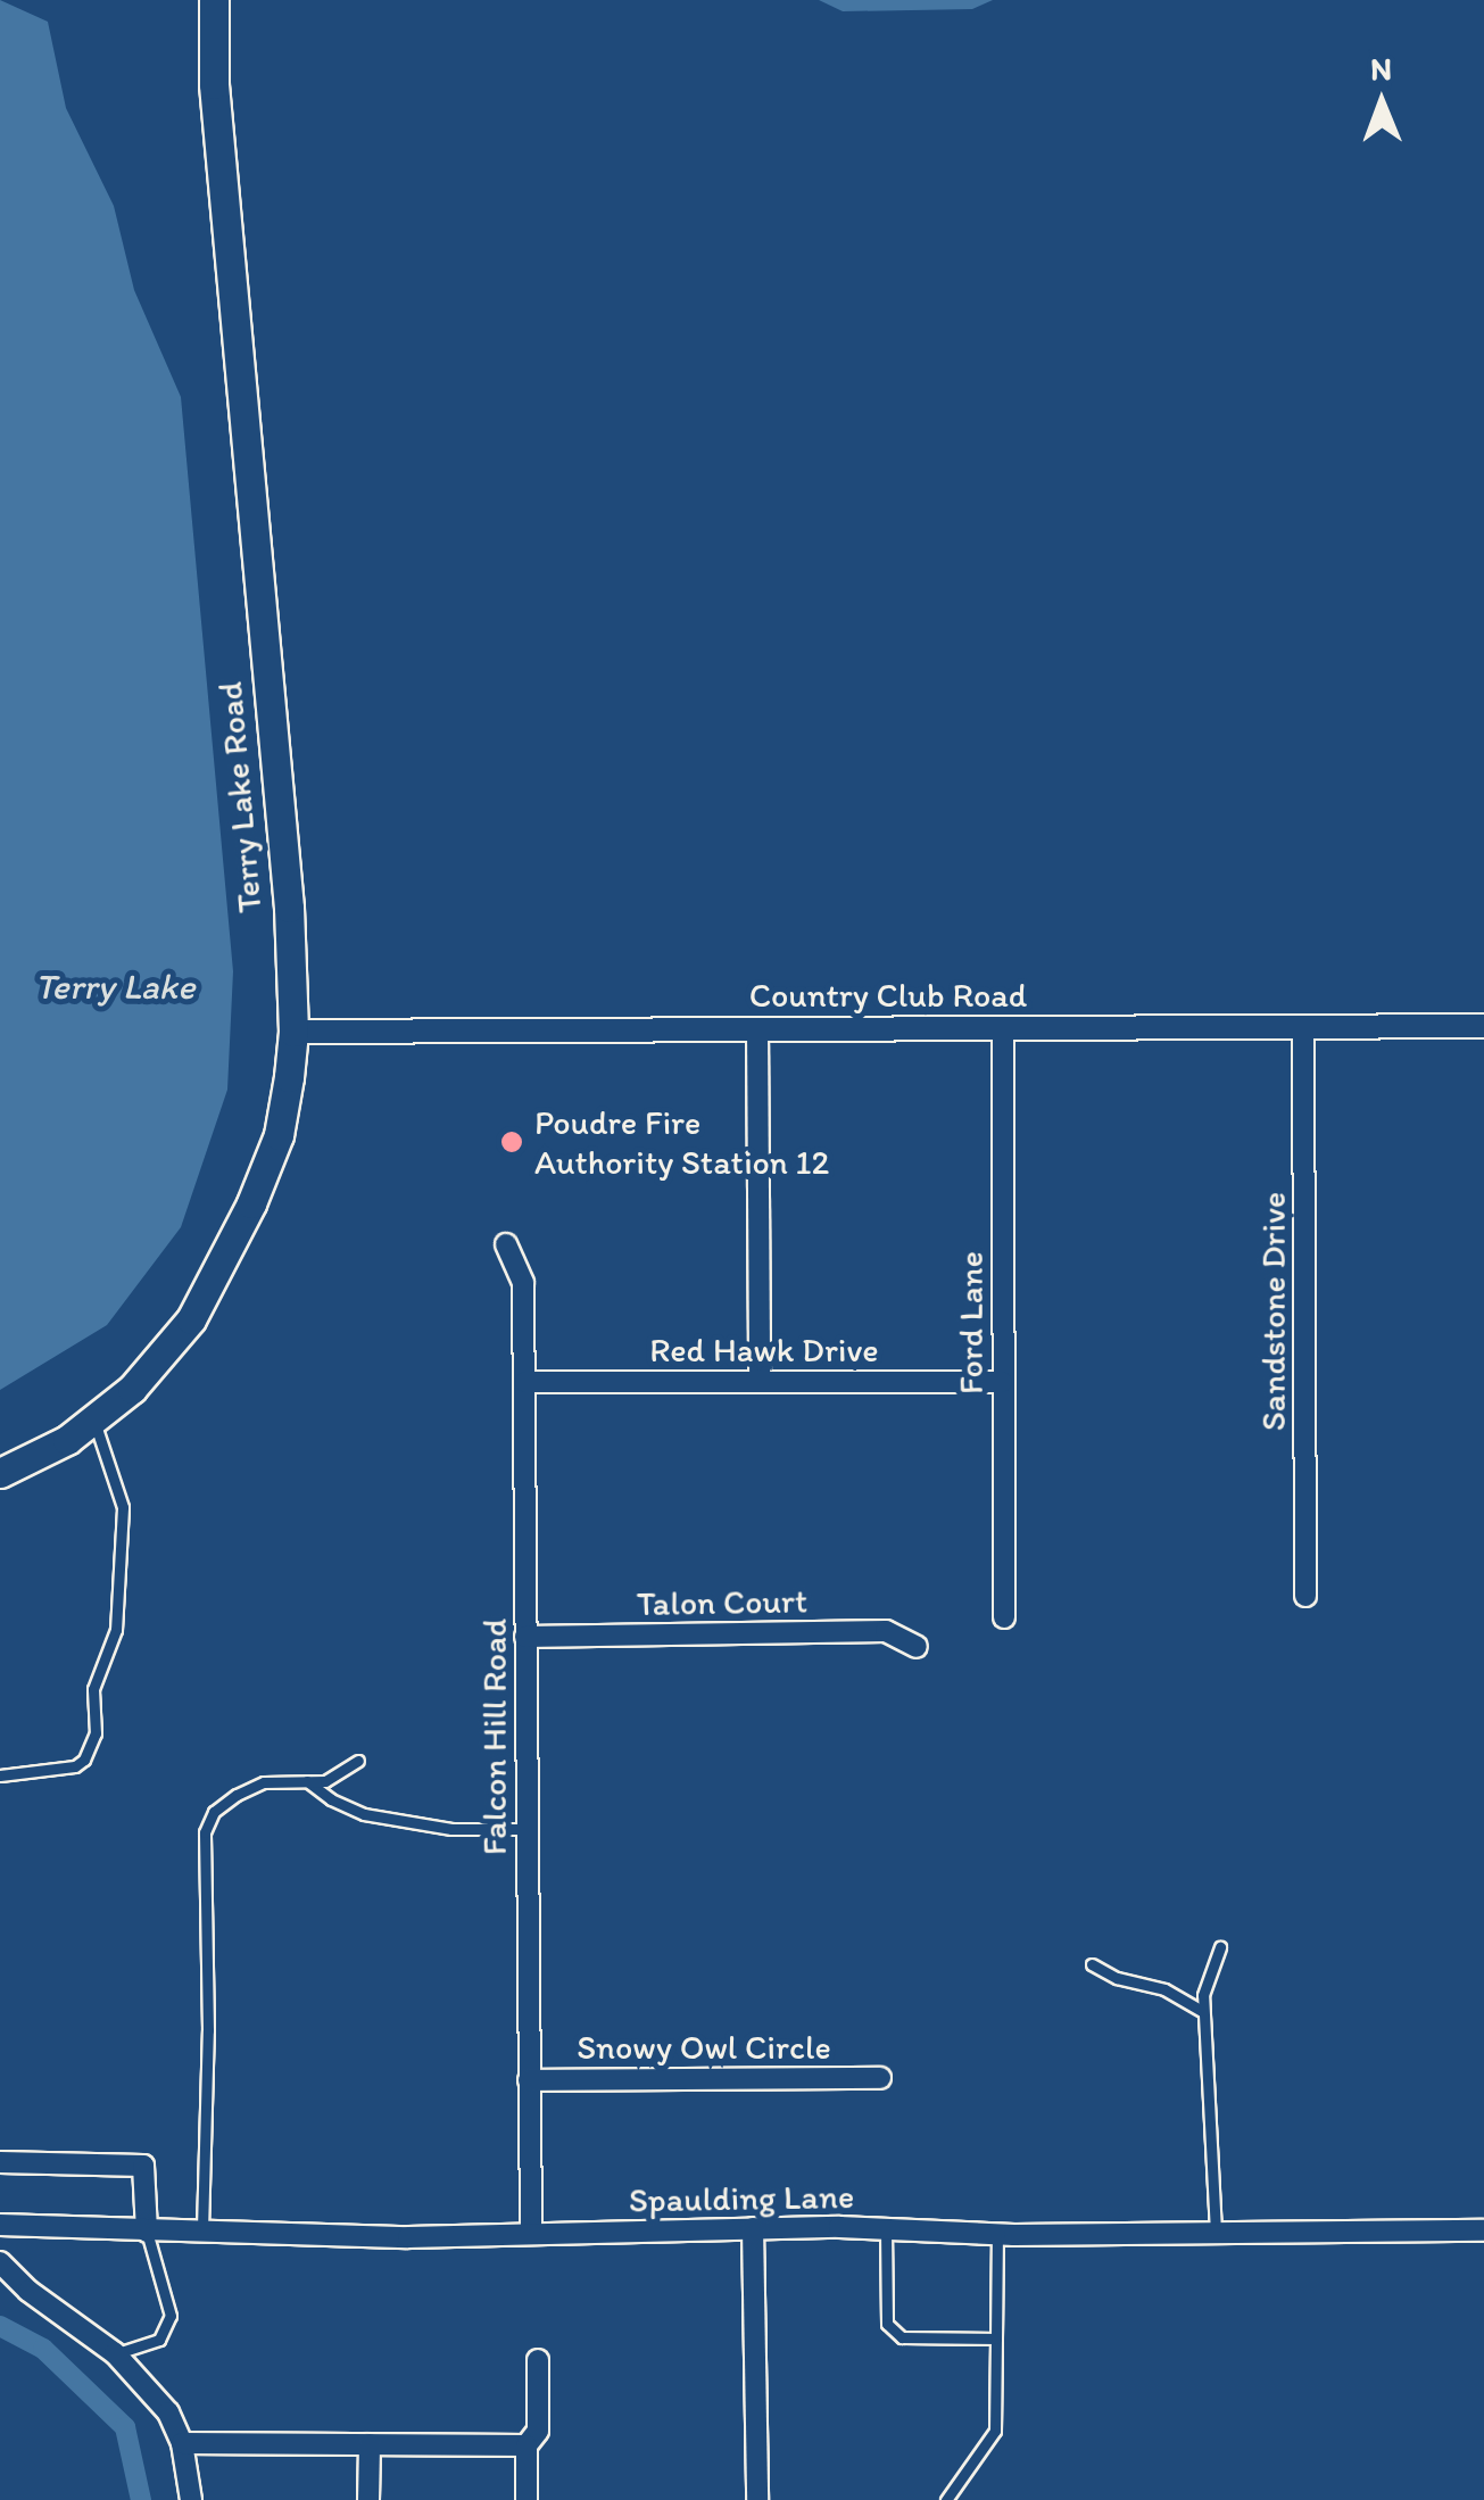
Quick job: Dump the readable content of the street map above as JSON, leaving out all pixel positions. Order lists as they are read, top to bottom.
{
  "streets": {
    "main road": ["Terry Lake Road"],
    "street": [
      "Country Club Road",
      "Sandstone Drive",
      "Ford Lane",
      "Red Hawk Drive",
      "Talon Court",
      "Falcon Hill Road",
      "Snowy Owl Circle",
      "Spaulding Lane"
    ]
  },
  "crossings": [
    ["Terry Lake Road", "Country Club Road"],
    ["Country Club Road", "Sandstone Drive"],
    ["Country Club Road", "Ford Lane"],
    ["Ford Lane", "Red Hawk Drive"],
    ["Red Hawk Drive", "Falcon Hill Road"],
    ["Talon Court", "Falcon Hill Road"],
    ["Falcon Hill Road", "Snowy Owl Circle"],
    ["Falcon Hill Road", "Spaulding Lane"]
  ],
  "water": ["Terry Lake"],
  "places": ["Poudre Fire Authority Station 12"],
  "north": "top"
}
